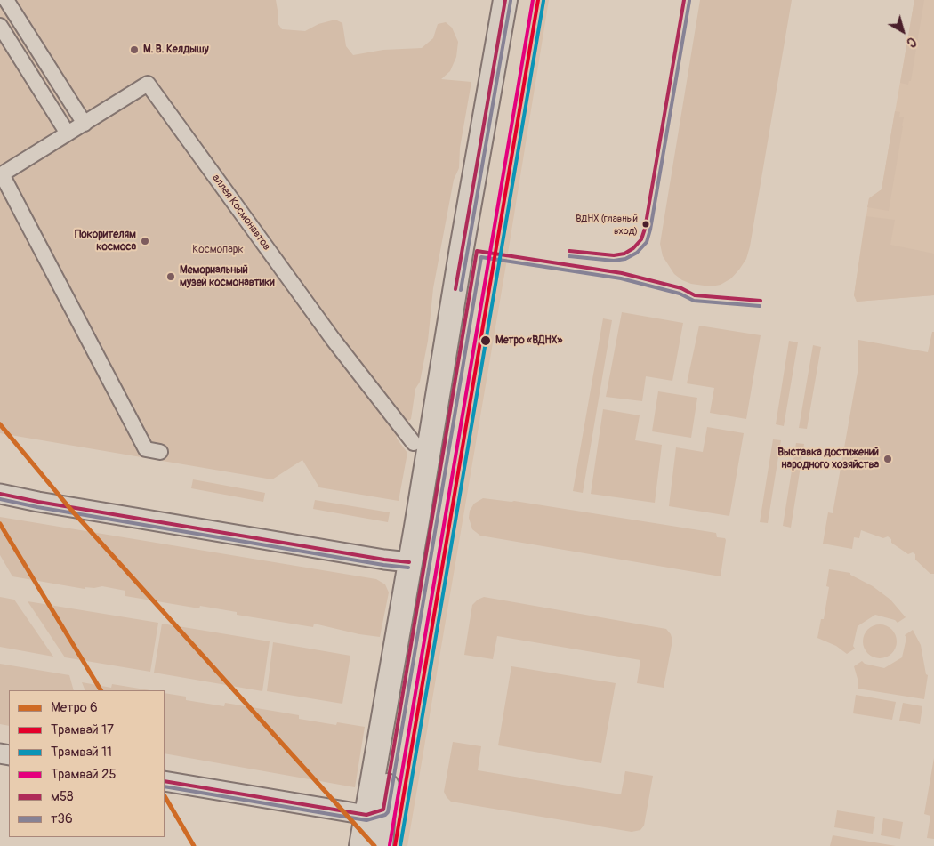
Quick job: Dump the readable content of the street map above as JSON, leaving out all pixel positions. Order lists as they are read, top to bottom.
{
  "streets": {
    "street": ["аллея Космонавтов"]
  },
  "parks": ["Космопарк"],
  "places": [
    "М. В. Келдышу",
    "ВДНХ (главный вход)",
    "Покорителям космоса",
    "Мемориальный музей космонавтики",
    "Метро «ВДНХ»",
    "Выставка достижений народного хозяйства"
  ],
  "lines": [
    "tram line 17",
    "tram line 25",
    "transit line м58",
    "tram line 11",
    "transit line т36",
    "metro line 6"
  ],
  "legend": [
    "Метро 6",
    "Трамвай 17",
    "Трамвай 11",
    "Трамвай 25",
    "м58",
    "т36"
  ],
  "north": "bottom right"
}
